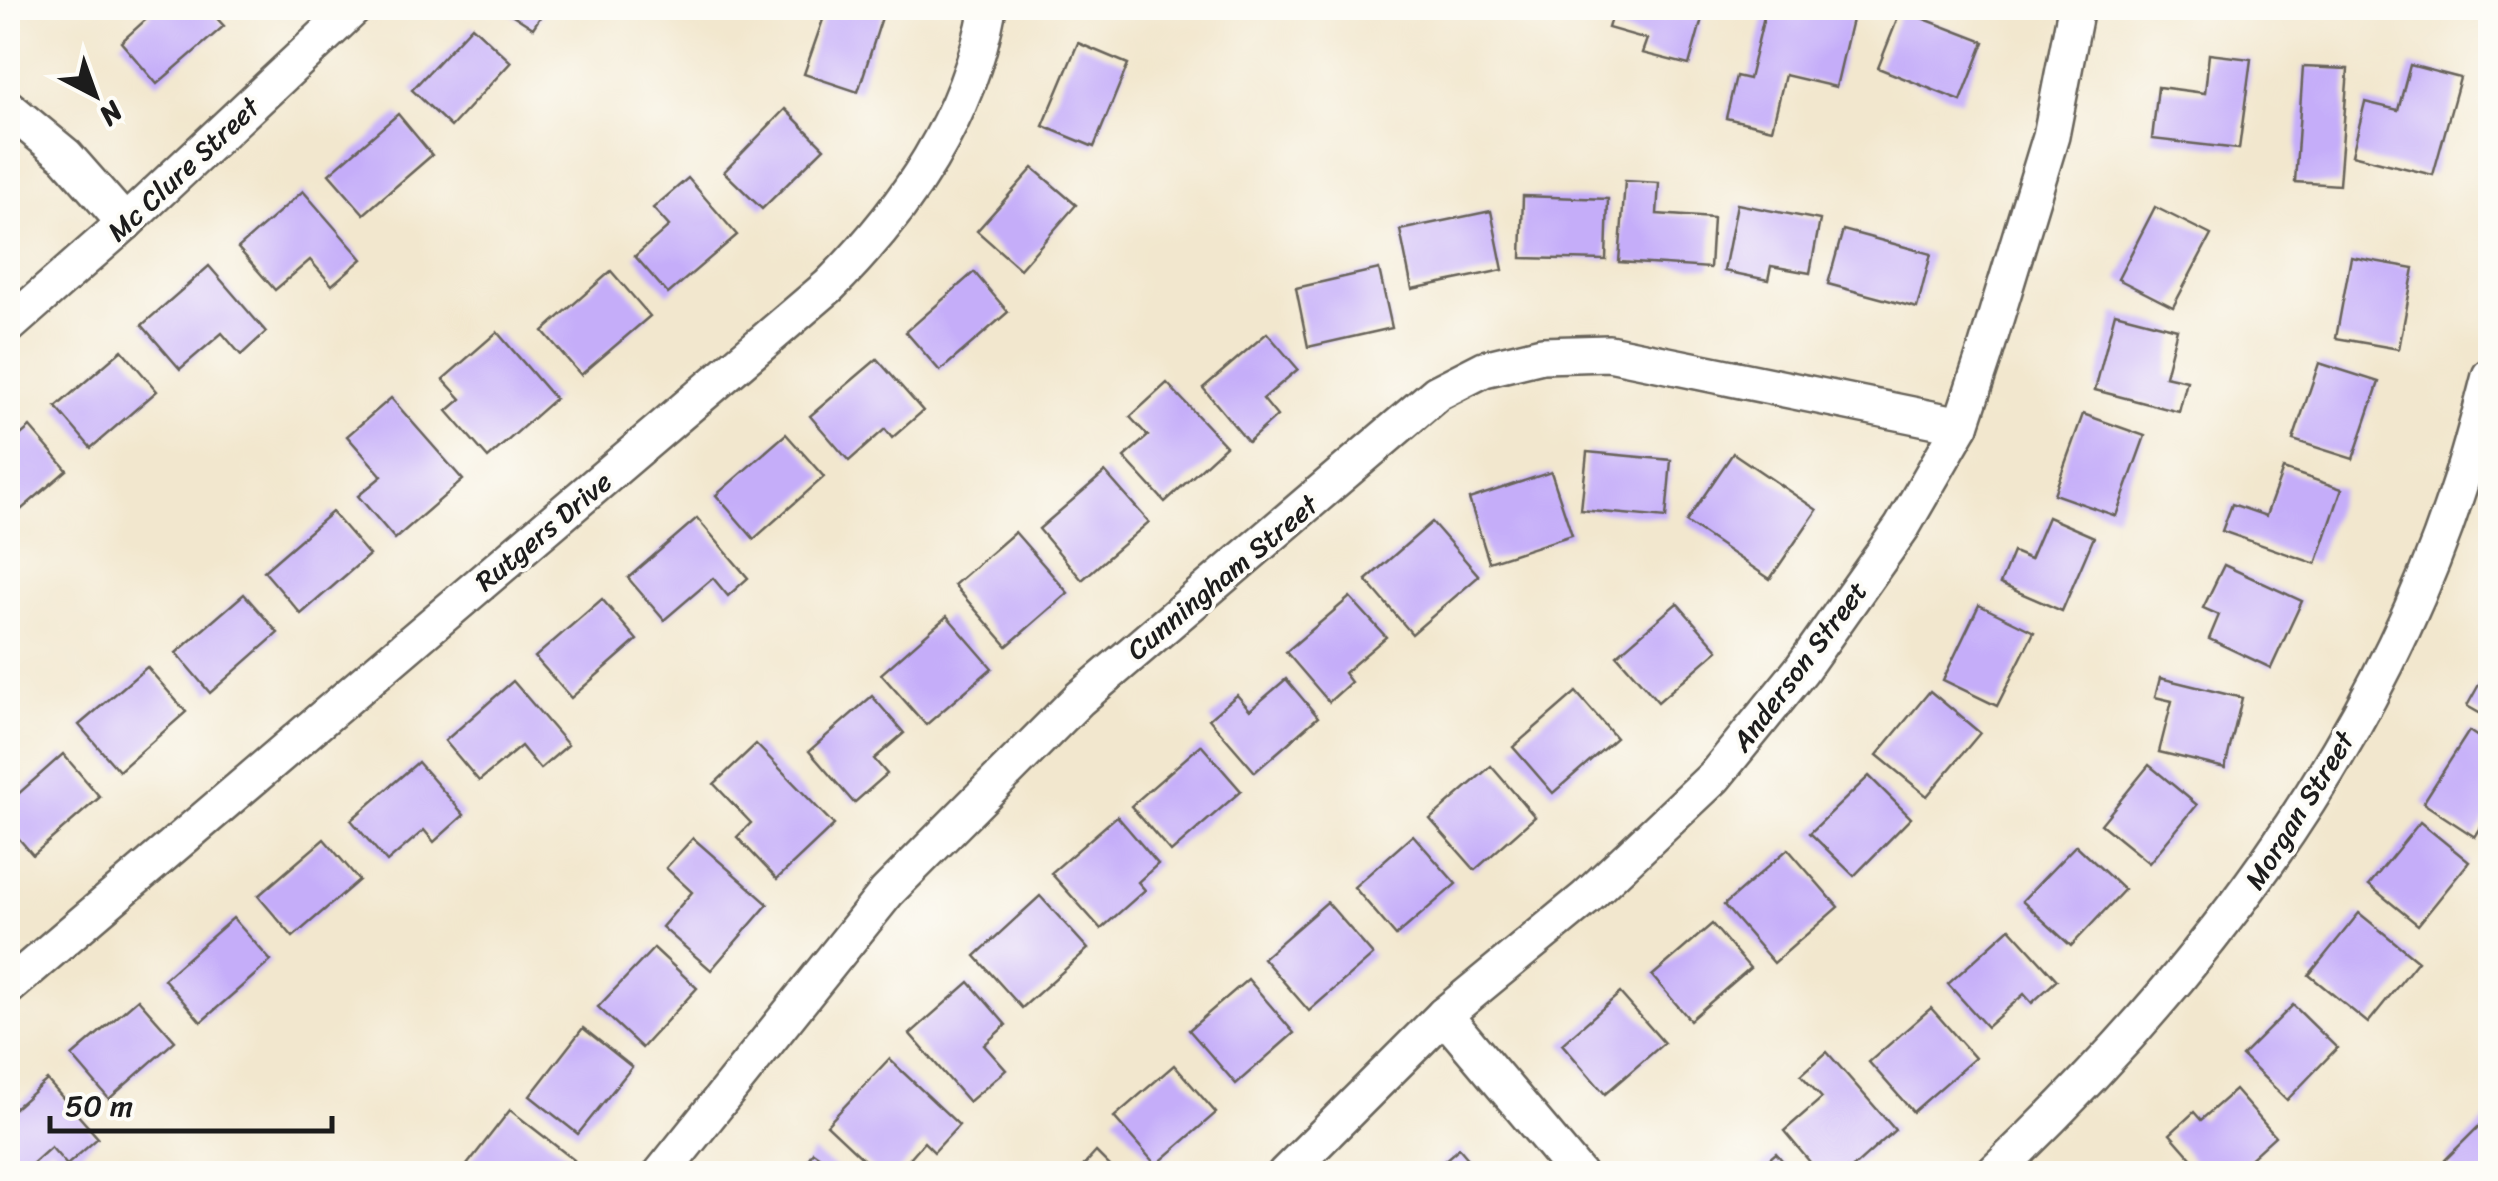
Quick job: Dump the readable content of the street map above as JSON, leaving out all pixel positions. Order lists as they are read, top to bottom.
{
  "streets": {
    "street": [
      "Mc Clure Street",
      "Rutgers Drive",
      "Cunningham Street",
      "Anderson Street",
      "Morgan Street"
    ]
  },
  "crossings": [
    ["Cunningham Street", "Anderson Street"]
  ],
  "scale_bar": "50 m",
  "north": "bottom right"
}
